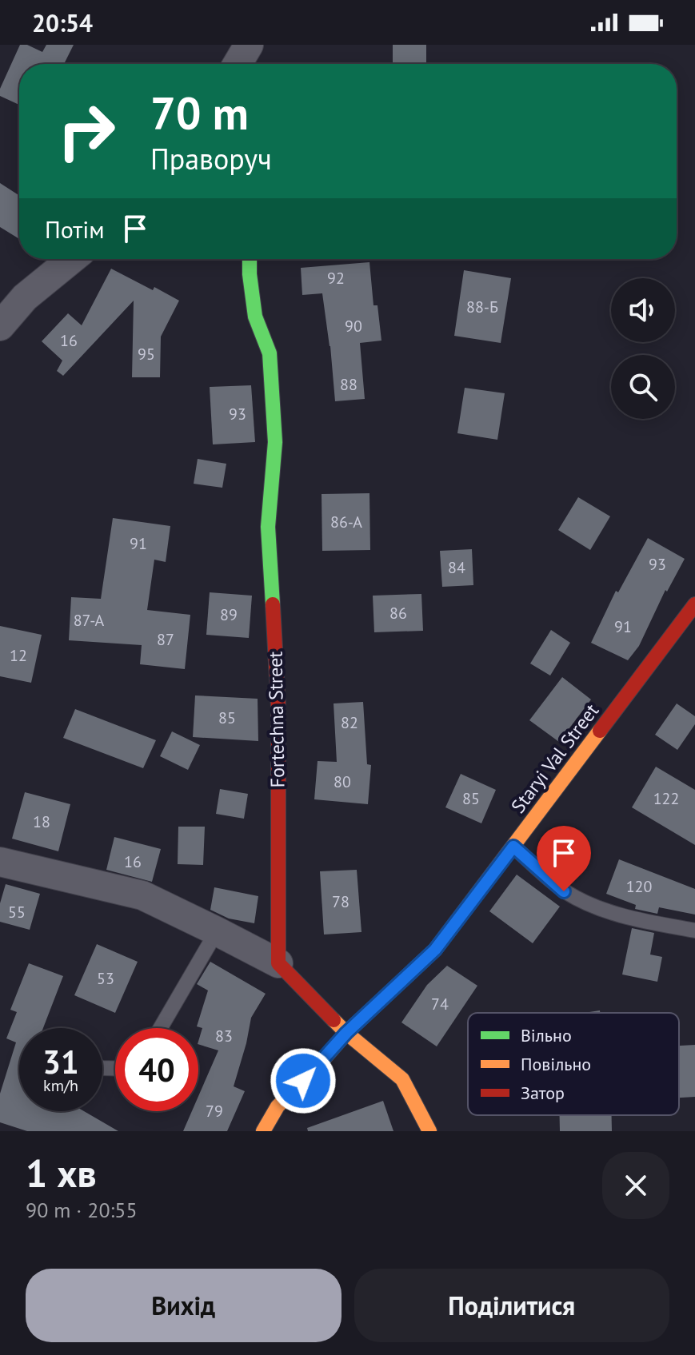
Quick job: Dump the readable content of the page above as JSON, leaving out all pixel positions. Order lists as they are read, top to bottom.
{
  "streets": {
    "street": ["Fortechna Street", "Staryi Val Street"]
  },
  "house_numbers": [
    "92",
    "88-Б",
    "90",
    "16",
    "95",
    "88",
    "93",
    "86-А",
    "91",
    "93",
    "84",
    "86",
    "89",
    "87-А",
    "91",
    "87",
    "12",
    "85",
    "82",
    "80",
    "85",
    "122",
    "18",
    "16",
    "120",
    "78",
    "55",
    "53",
    "74",
    "83",
    "79"
  ],
  "legend": ["Вільно", "Повільно", "Затор"],
  "page": {
    "status": "20:54",
    "turn": ["70 m", "Праворуч"],
    "then": "Потім",
    "speed": "31 km/h",
    "limit": "40",
    "heading": ["1 хв", "90 m · 20:55"],
    "buttons": ["Вихід", "Поділитися"]
  }
}
